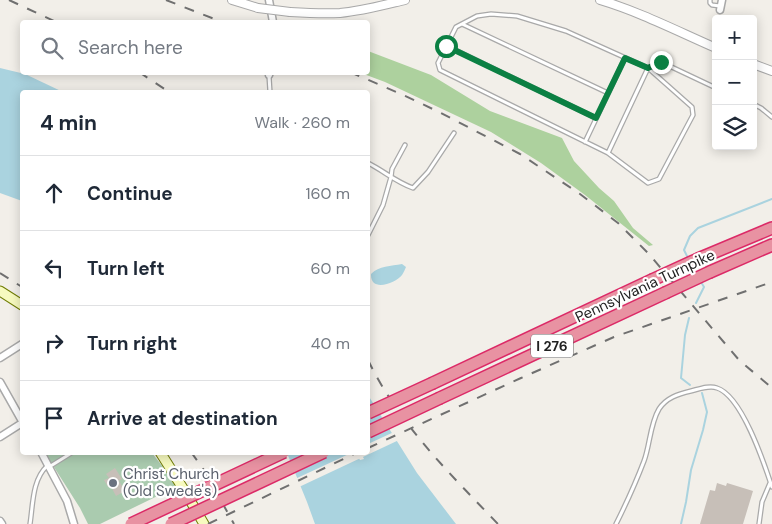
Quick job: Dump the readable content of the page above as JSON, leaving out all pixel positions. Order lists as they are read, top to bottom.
{
  "streets": {
    "highway": ["Pennsylvania Turnpike", "I 276"]
  },
  "places": ["Christ Church (Old Swede's)"],
  "page": {
    "map_buttons": ["+", "−"],
    "search": "Search here",
    "heading": ["4 min", "Walk · 260 m"],
    "list": [
      ["Continue", "160 m"],
      ["Turn left", "60 m"],
      ["Turn right", "40 m"],
      "Arrive at destination"
    ]
  }
}
